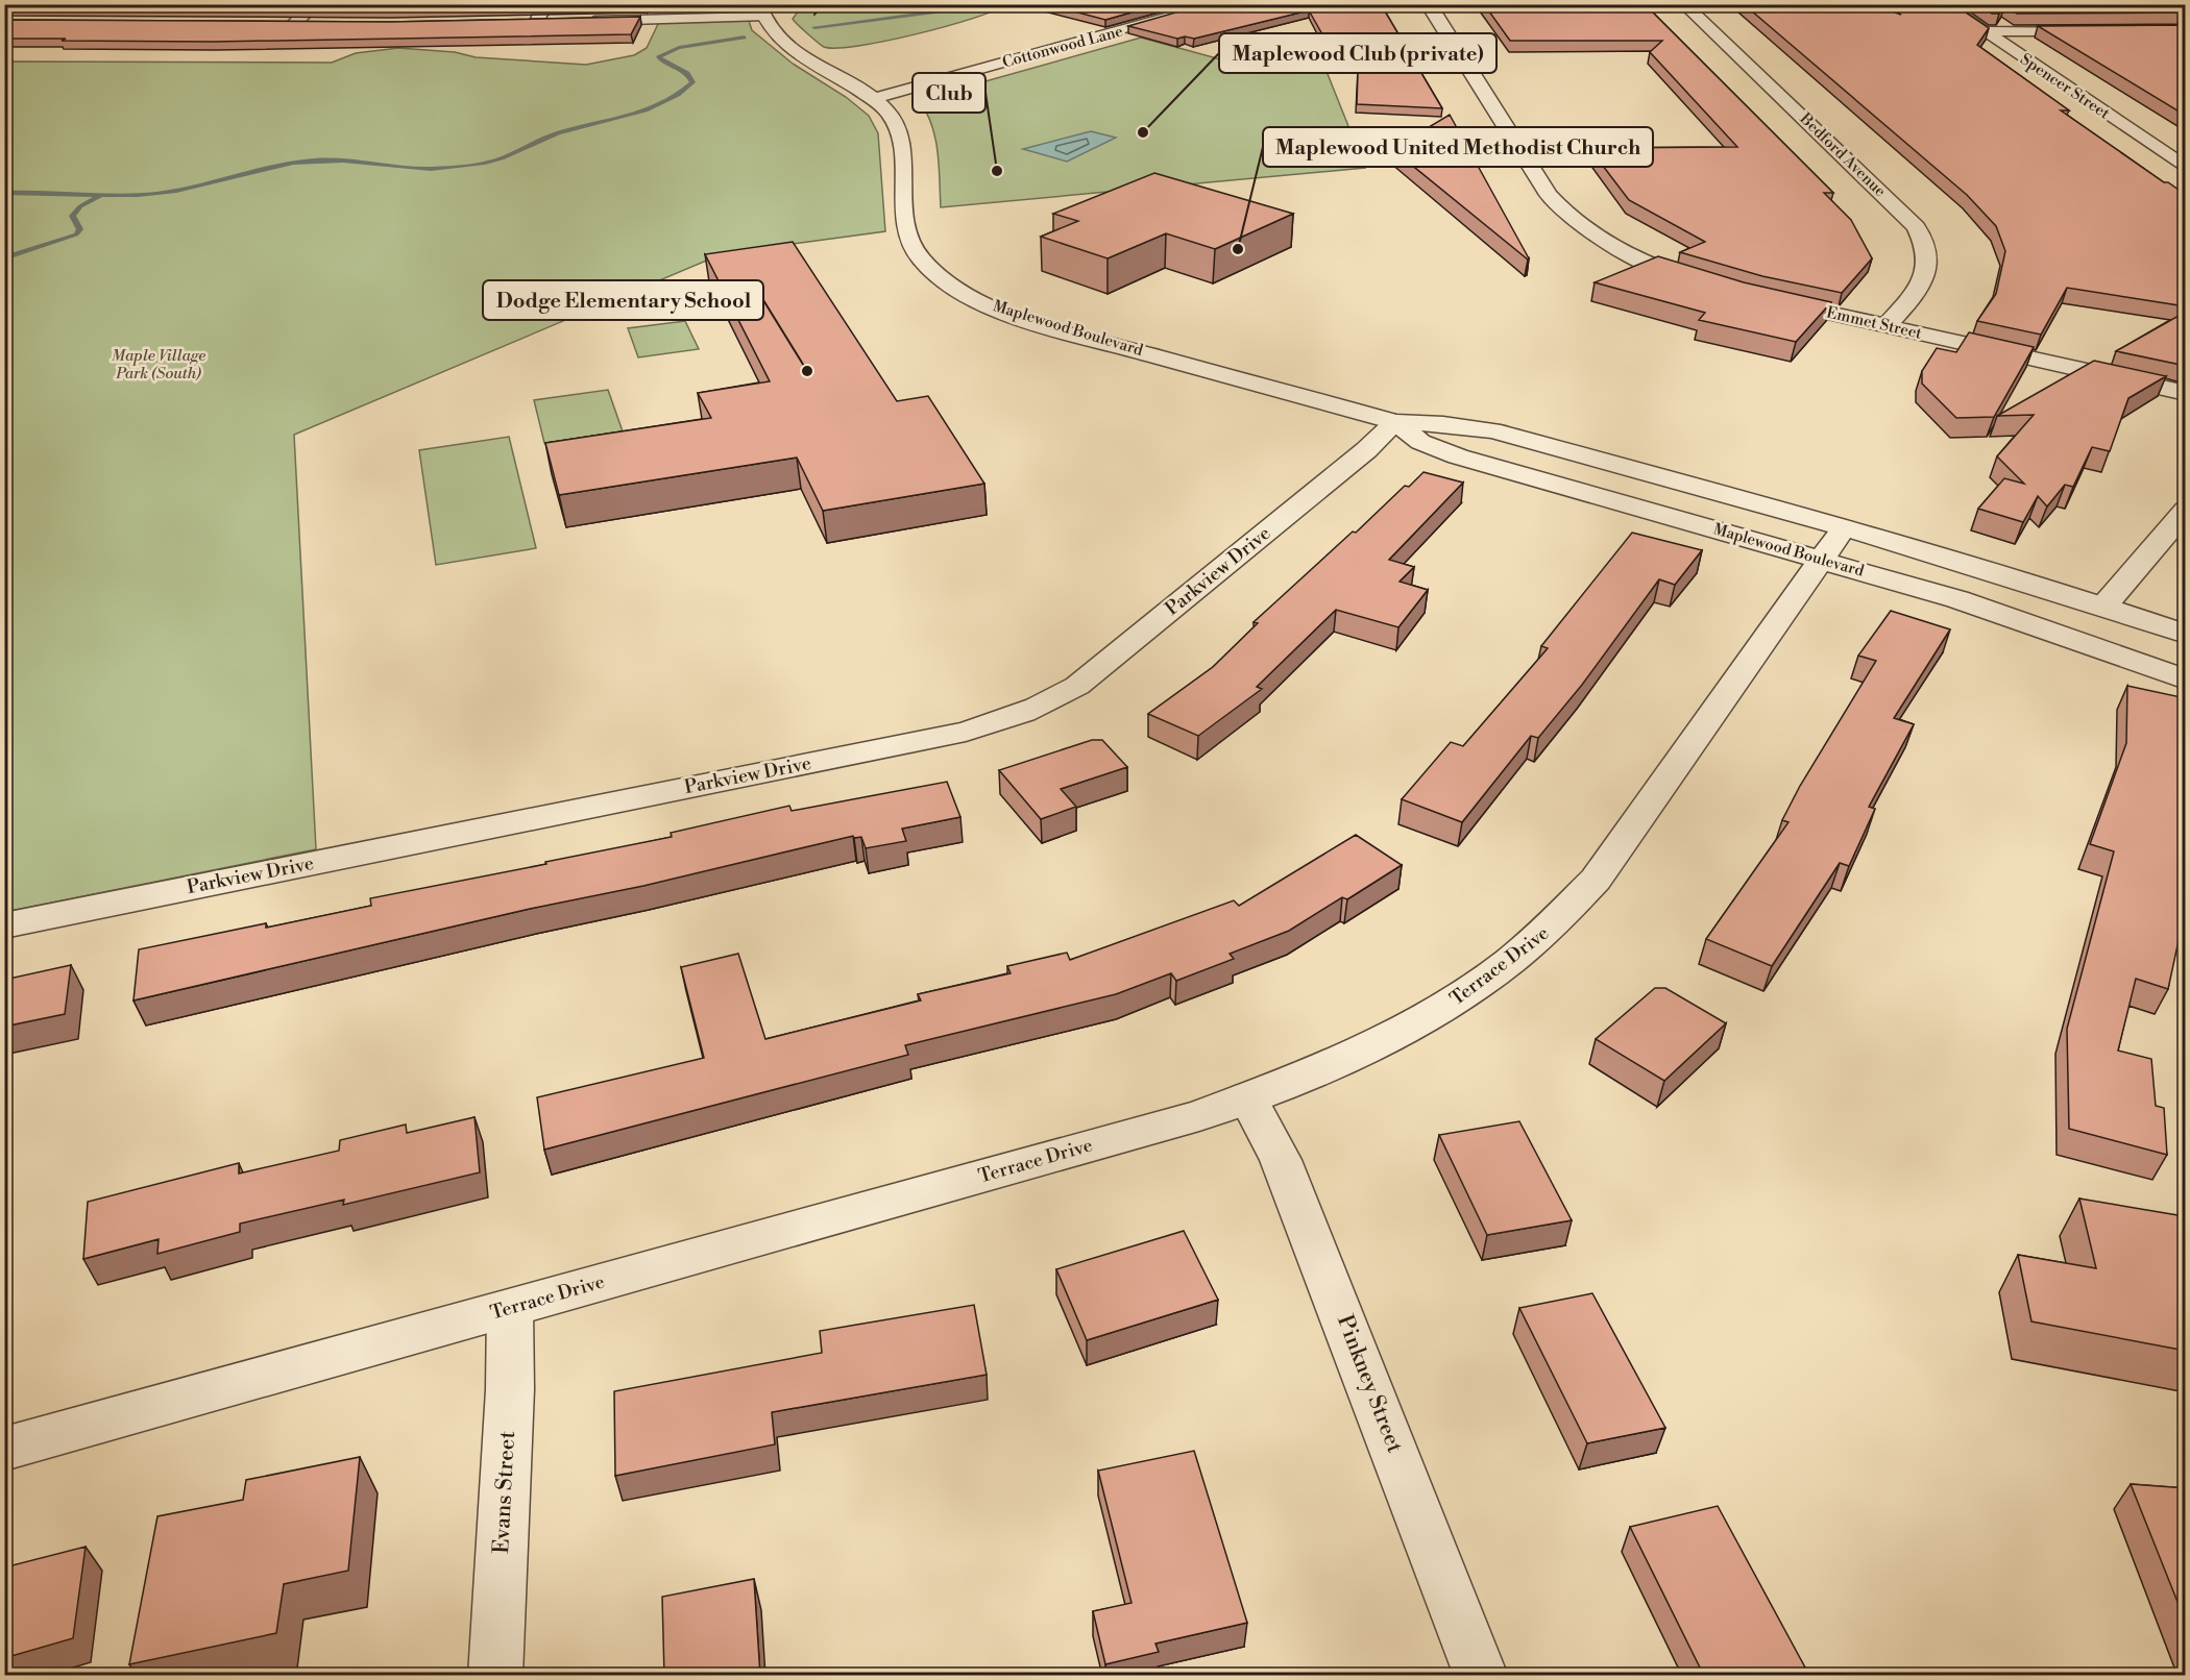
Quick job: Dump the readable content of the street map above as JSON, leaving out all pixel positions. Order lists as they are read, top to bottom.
{
  "streets": {
    "street": [
      "Cottonwood Lane",
      "Spencer Street",
      "Bedford Avenue",
      "Emmet Street",
      "Maplewood Boulevard",
      "Parkview Drive",
      "Terrace Drive",
      "Pinkney Street",
      "Evans Street"
    ]
  },
  "crossings": [
    ["Cottonwood Lane", "Maplewood Boulevard"],
    ["Bedford Avenue", "Emmet Street"],
    ["Maplewood Boulevard", "Parkview Drive"],
    ["Maplewood Boulevard", "Terrace Drive"],
    ["Terrace Drive", "Pinkney Street"],
    ["Terrace Drive", "Evans Street"]
  ],
  "parks": ["Maple Village Park (South)"],
  "places": [
    "Maplewood Club (private)",
    "Club",
    "Maplewood United Methodist Church",
    "Dodge Elementary School"
  ]
}
